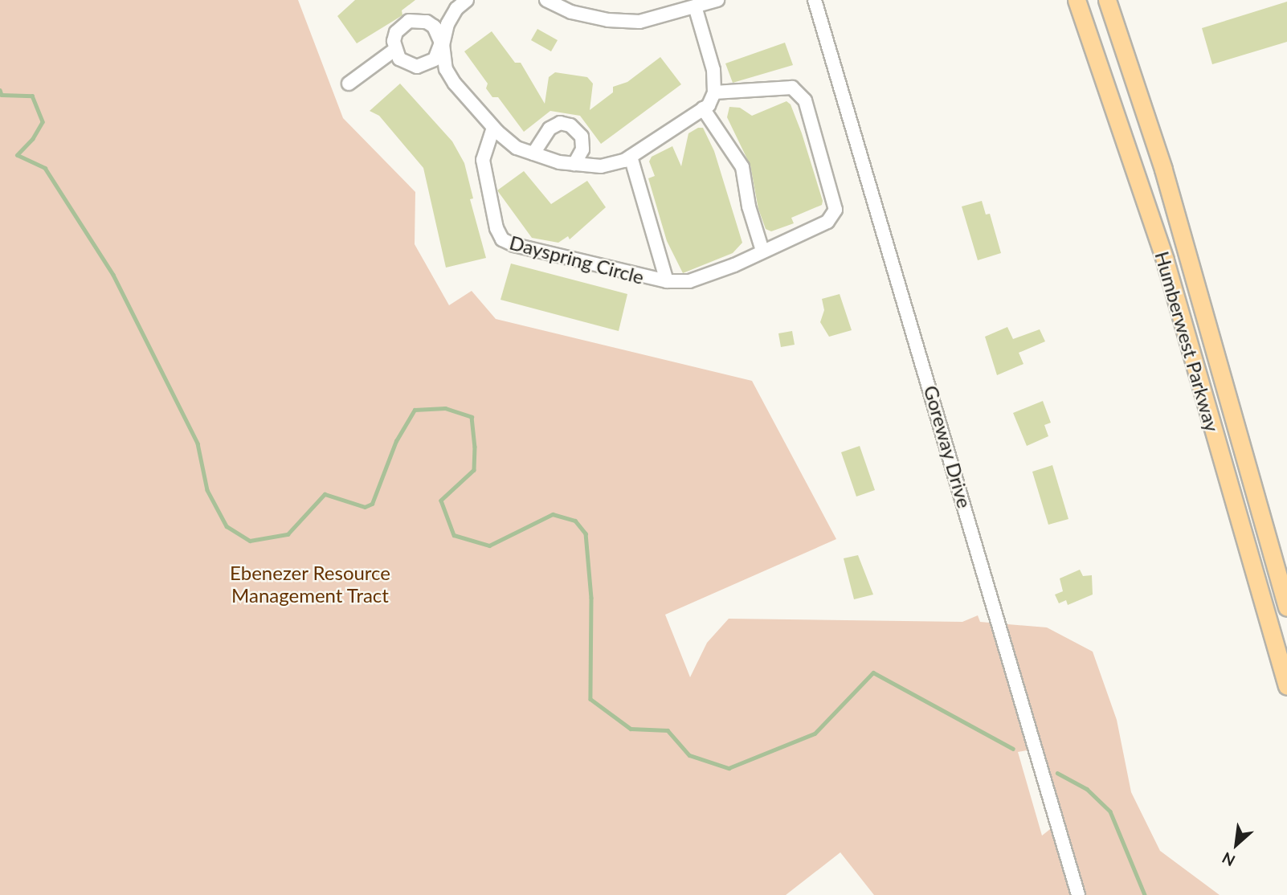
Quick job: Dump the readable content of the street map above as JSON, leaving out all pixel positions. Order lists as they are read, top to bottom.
{
  "streets": {
    "main road": ["Humberwest Parkway"],
    "street": ["Dayspring Circle", "Goreway Drive"]
  },
  "parks": ["Ebenezer Resource Management Tract"],
  "north": "bottom left"
}
